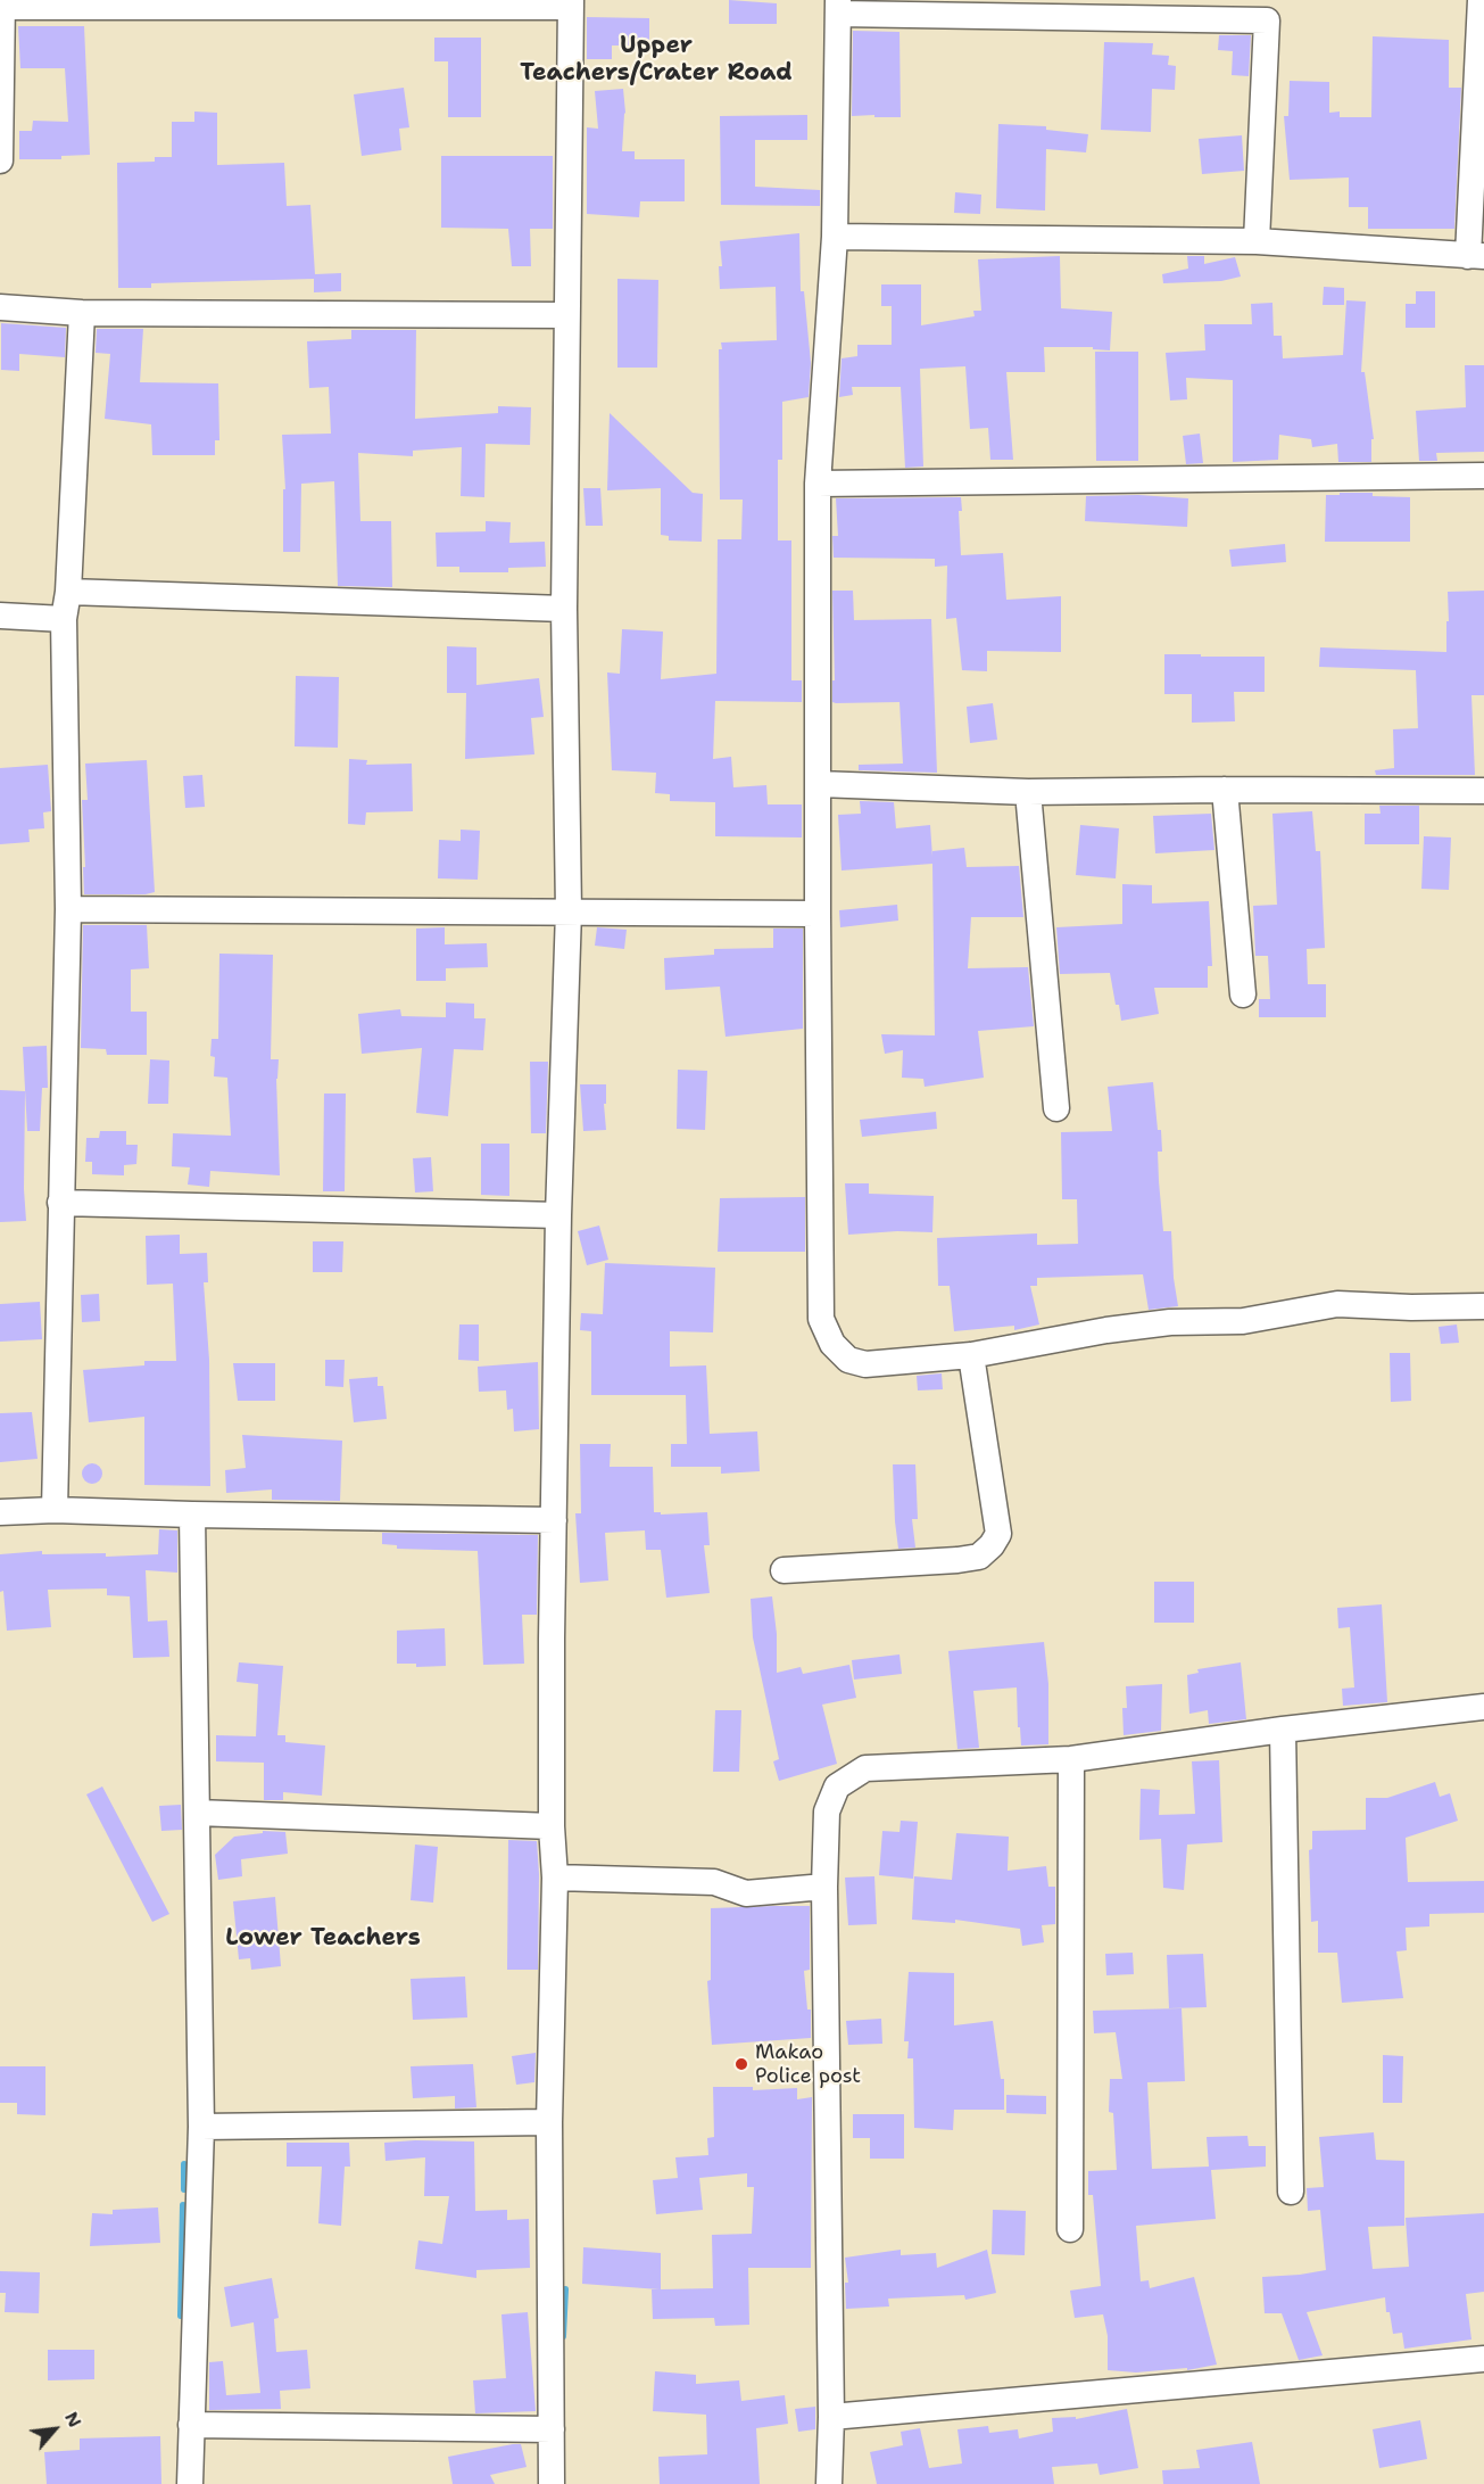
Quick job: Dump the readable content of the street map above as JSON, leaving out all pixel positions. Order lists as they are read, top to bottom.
{
  "districts": ["Upper Teachers/Crater Road", "Lower Teachers"],
  "places": ["Makao Police post"],
  "north": "top right"
}
